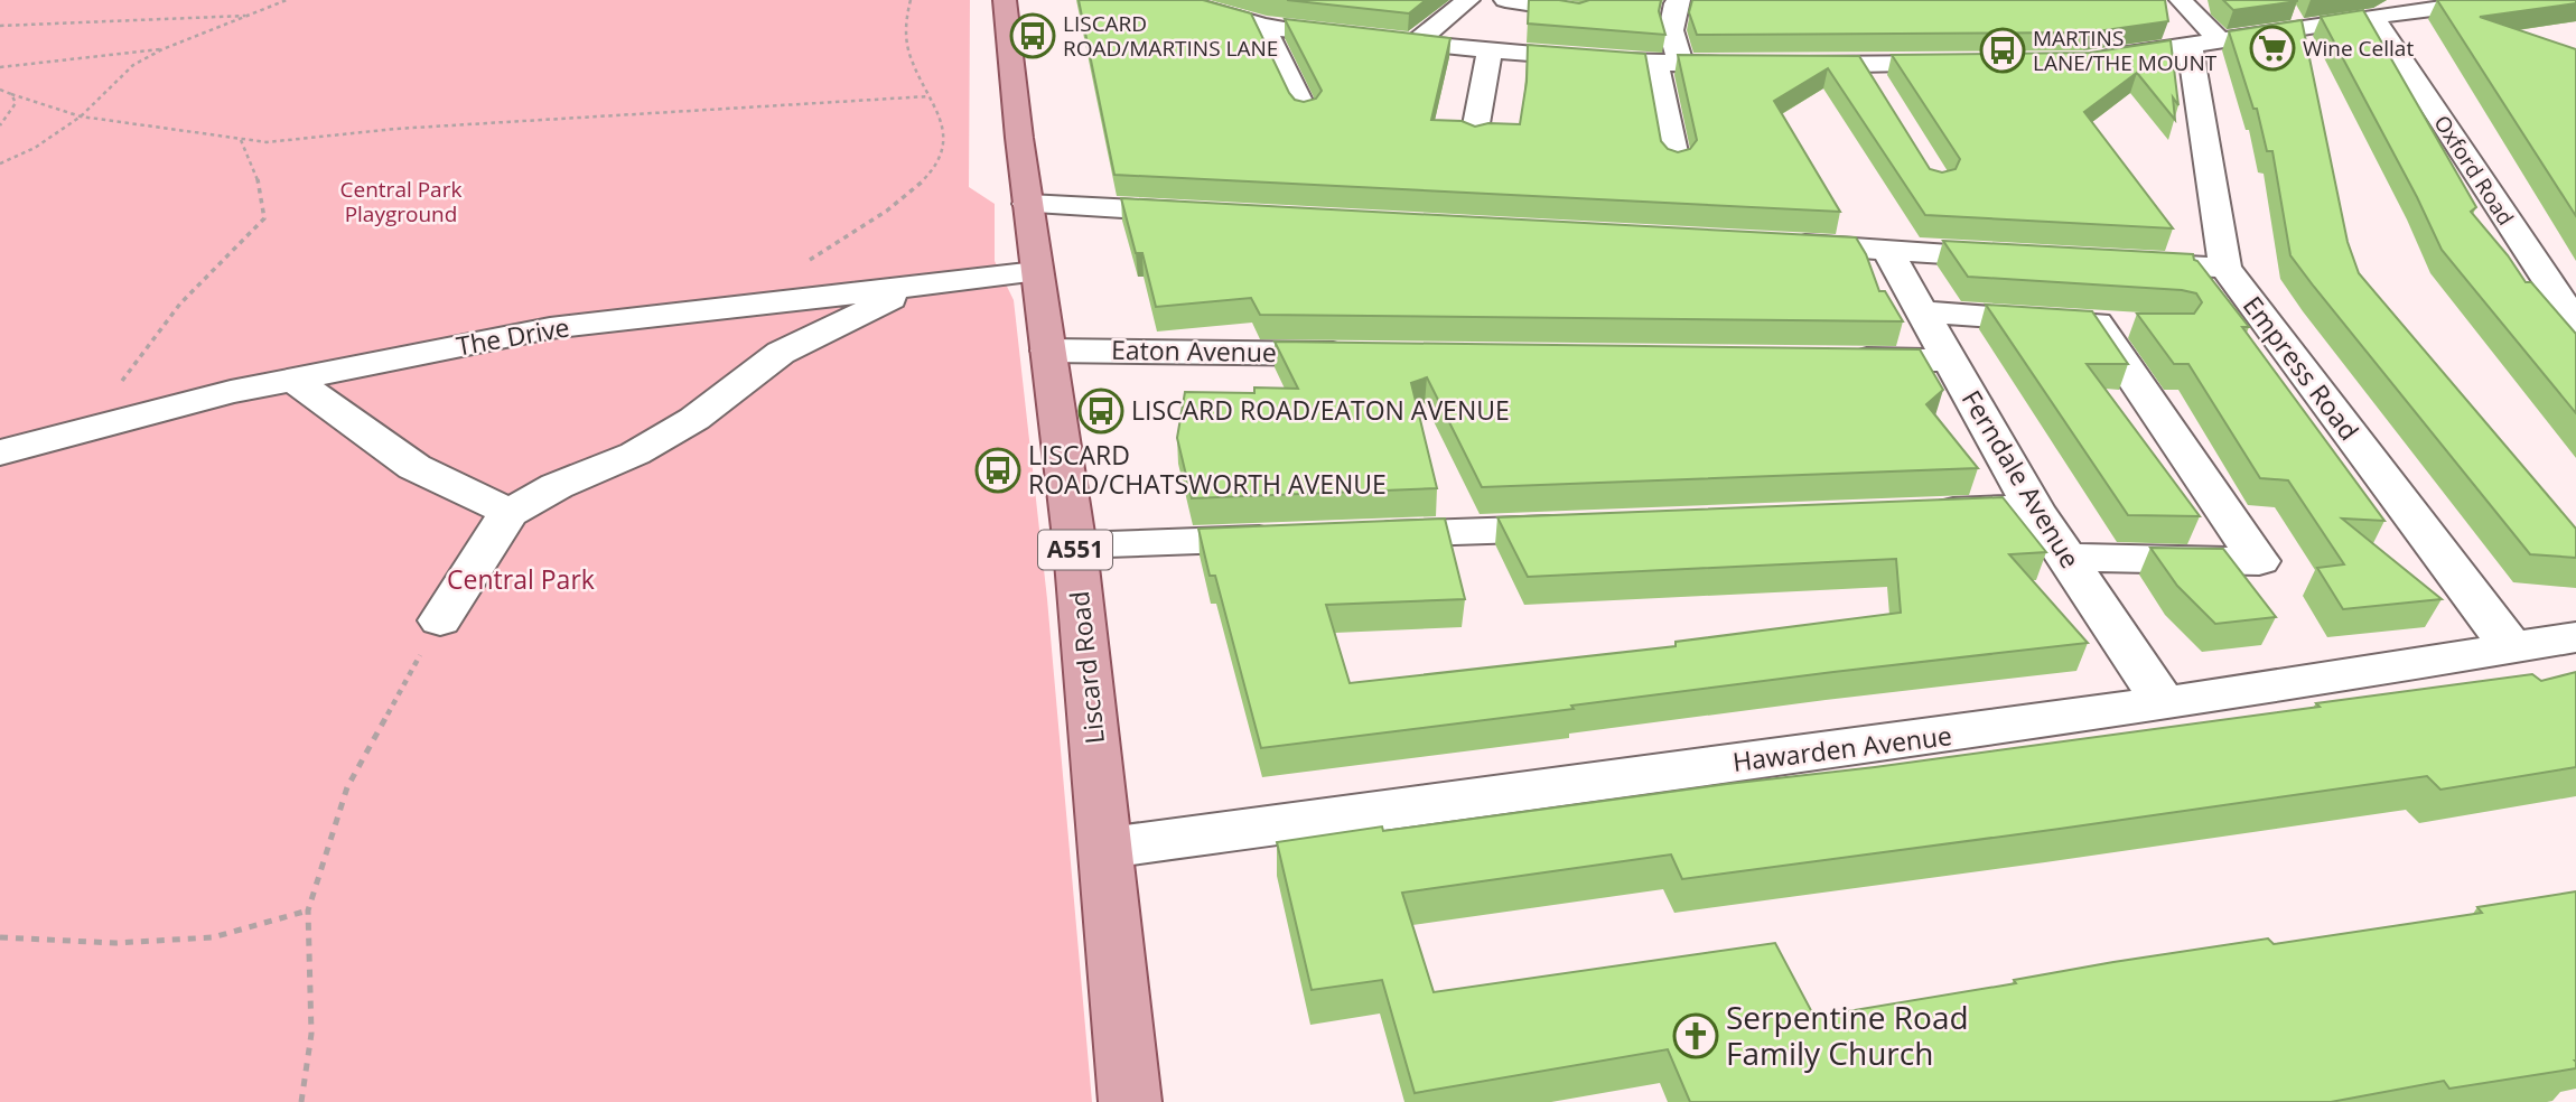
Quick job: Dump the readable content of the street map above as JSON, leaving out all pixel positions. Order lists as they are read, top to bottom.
{
  "streets": {
    "main road": ["A551", "Liscard Road"],
    "street": [
      "Oxford Road",
      "The Drive",
      "Eaton Avenue",
      "Empress Road",
      "Ferndale Avenue",
      "Hawarden Avenue"
    ]
  },
  "crossings": [
    ["The Drive", "Liscard Road"],
    ["Eaton Avenue", "Liscard Road"],
    ["Empress Road", "Hawarden Avenue"],
    ["Ferndale Avenue", "Hawarden Avenue"],
    ["Liscard Road", "Hawarden Avenue"]
  ],
  "parks": ["Central Park Playground", "Central Park"],
  "places": {
    "bus stop": [
      "LISCARD ROAD/MARTINS LANE",
      "MARTINS LANE/THE MOUNT",
      "LISCARD ROAD/EATON AVENUE",
      "LISCARD ROAD/CHATSWORTH AVENUE"
    ],
    "supermarket": ["Wine Cellat"],
    "church": ["Serpentine Road Family Church"]
  }
}
